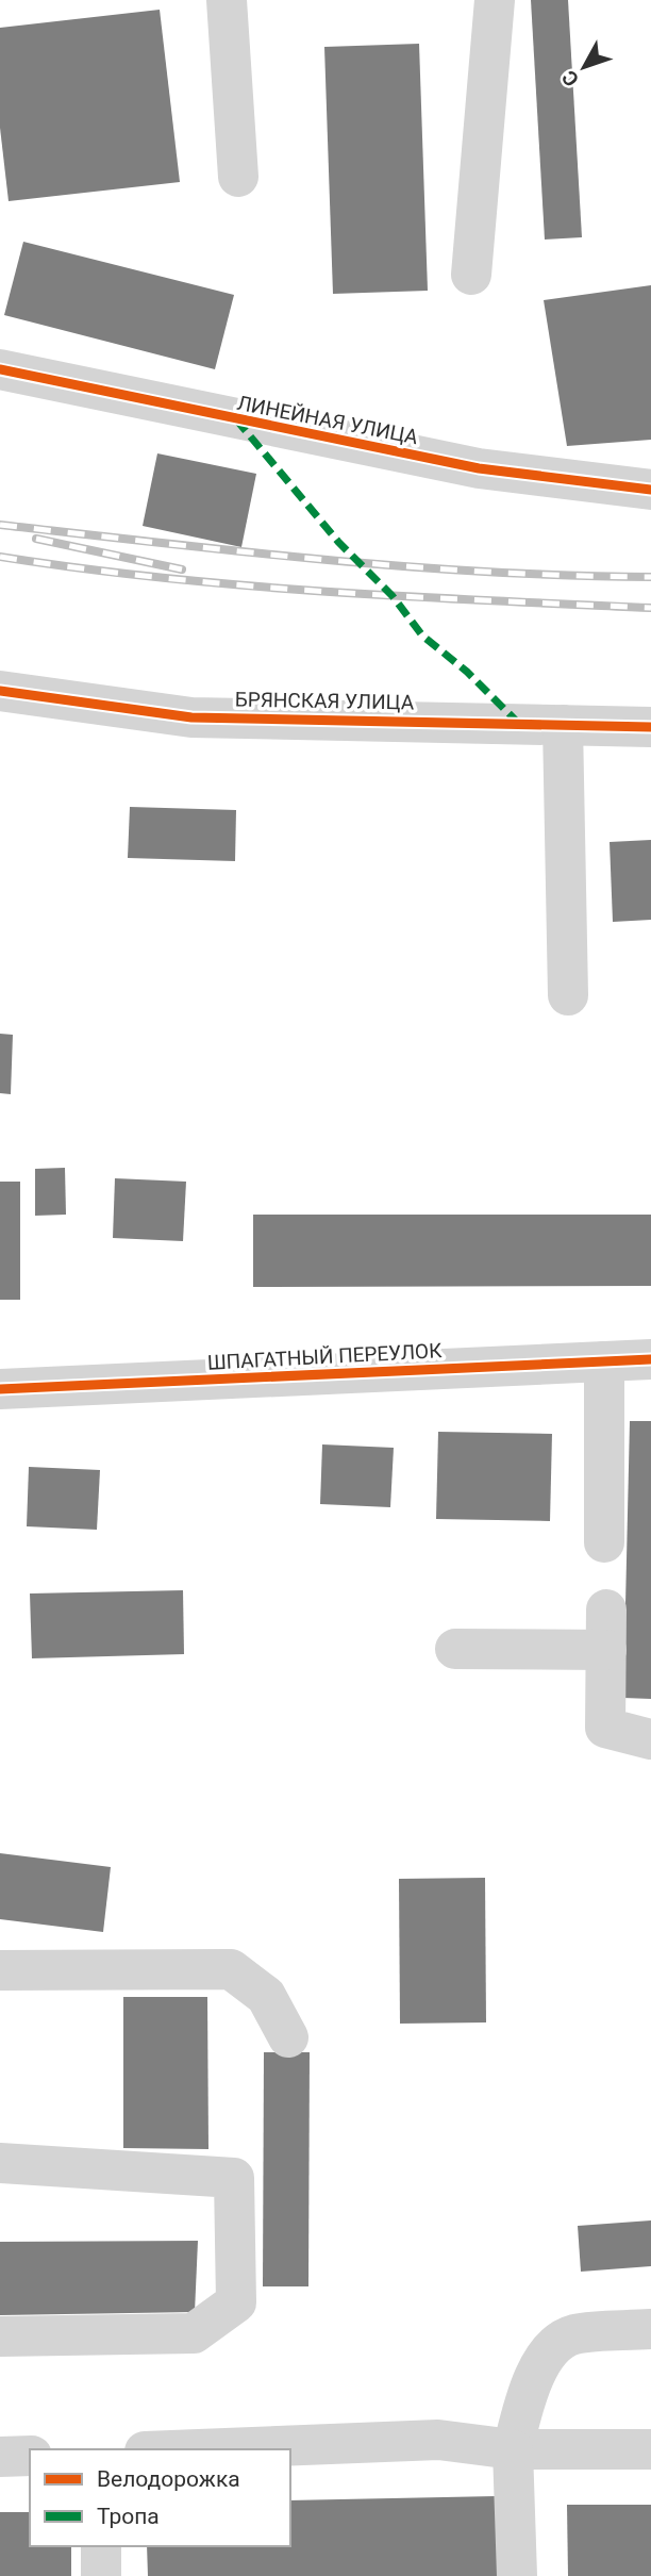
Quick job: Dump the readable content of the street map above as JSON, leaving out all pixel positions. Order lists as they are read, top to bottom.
{
  "streets": {
    "street": ["ЛИНЕЙНАЯ УЛИЦА", "БРЯНСКАЯ УЛИЦА", "ШПАГАТНЫЙ ПЕРЕУЛОК"]
  },
  "legend": ["Велодорожка", "Тропа"],
  "north": "bottom left"
}
